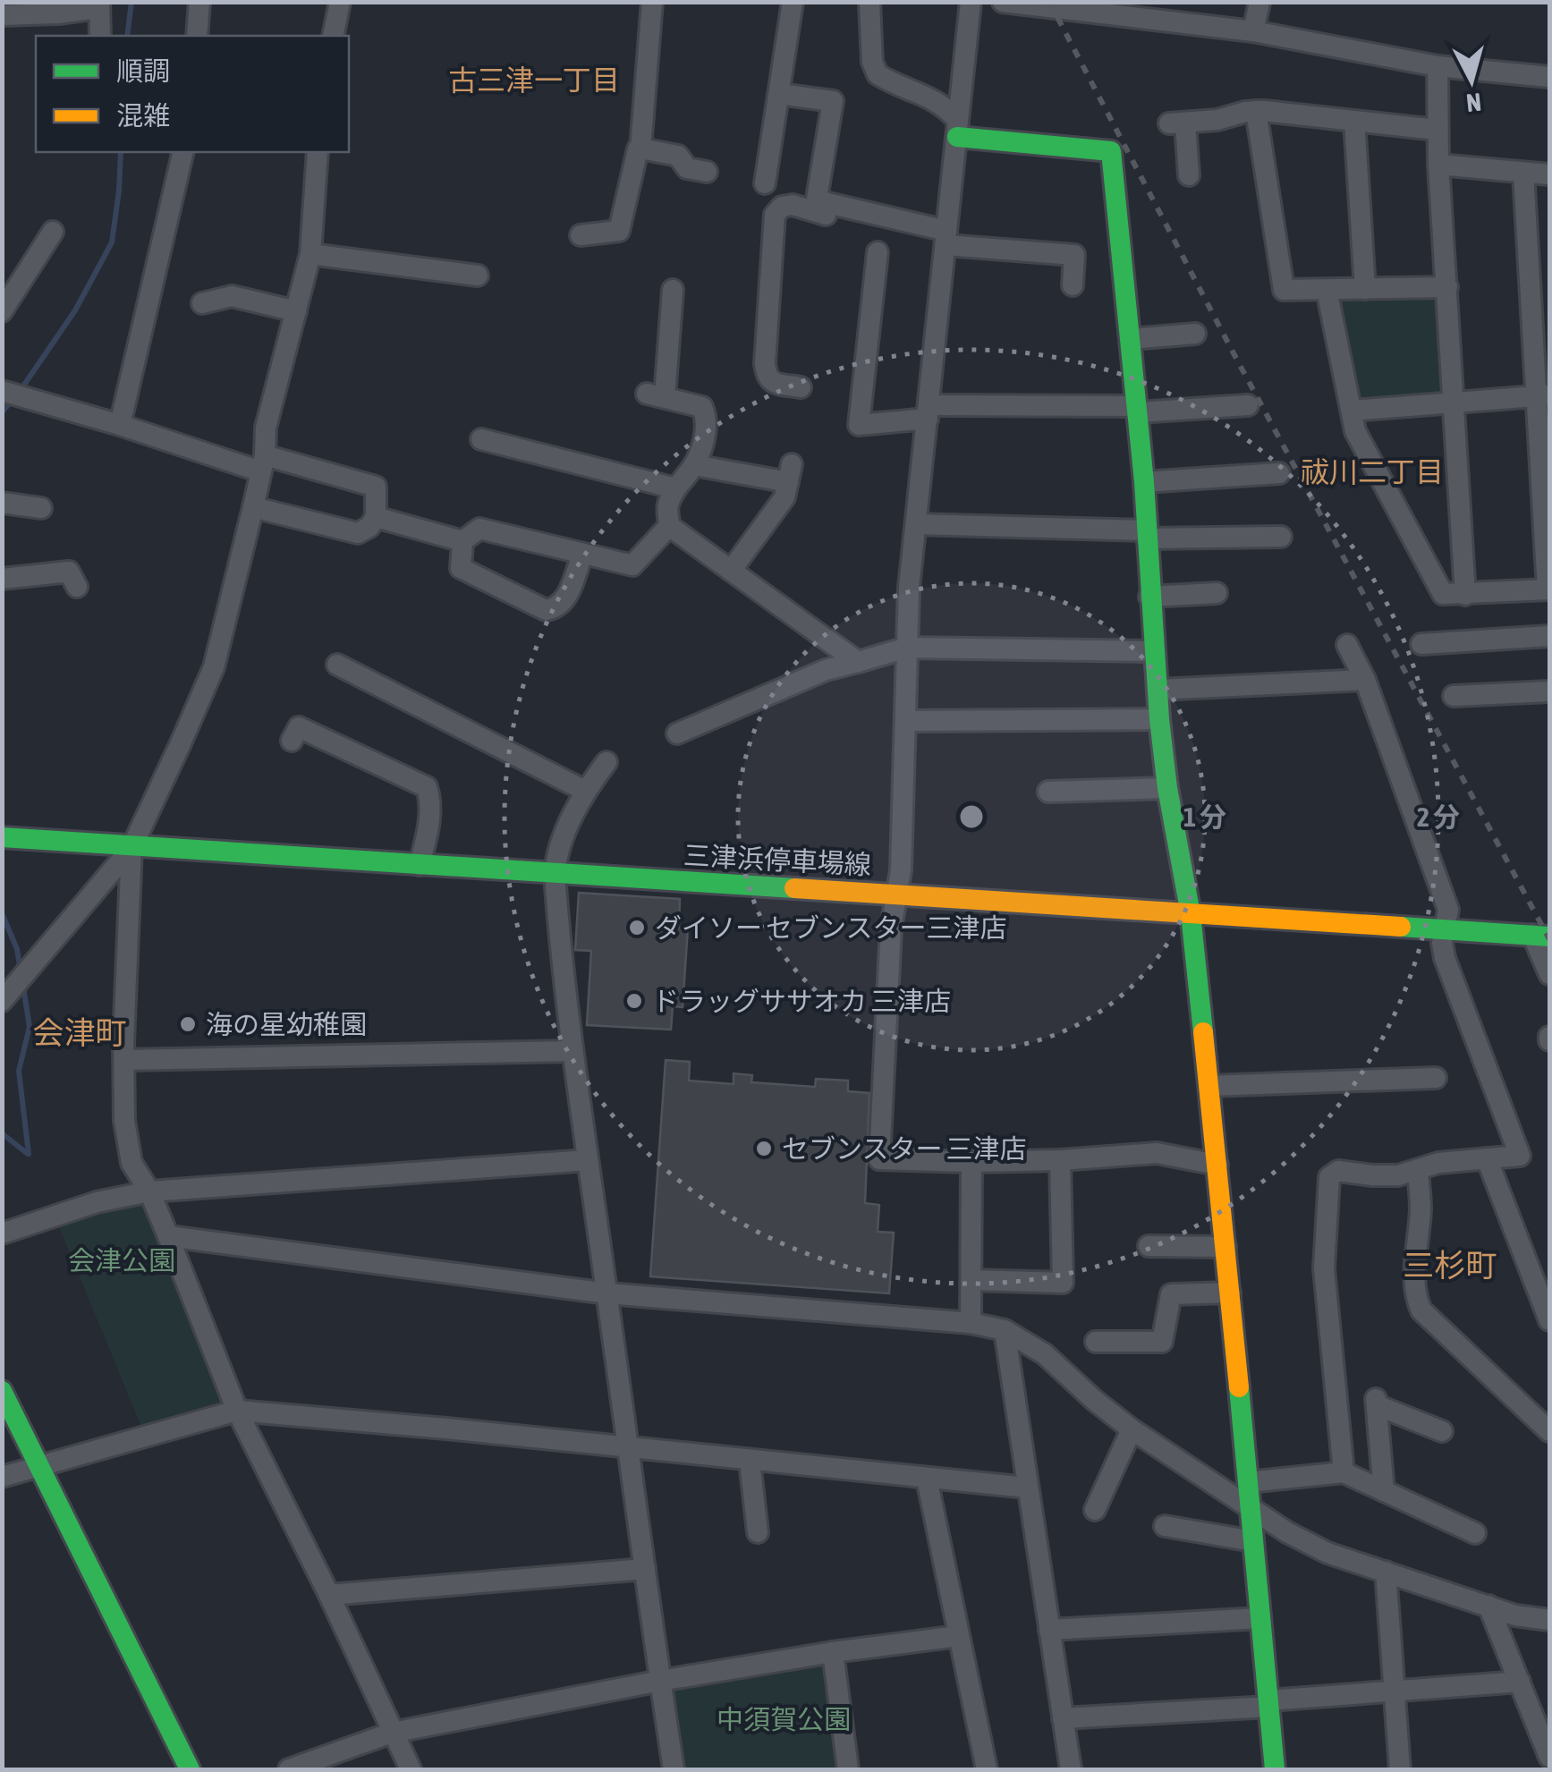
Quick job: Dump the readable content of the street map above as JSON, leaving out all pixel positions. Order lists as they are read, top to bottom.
{
  "streets": {
    "street": ["三津浜停車場線"]
  },
  "districts": [
    "古三津一丁目",
    "祓川二丁目",
    "会津町",
    "三杉町"
  ],
  "parks": ["会津公園", "中須賀公園"],
  "places": [
    "ダイソー セブンスター三津店",
    "ドラッグササオカ 三津店",
    "海の星幼稚園",
    "セブンスター 三津店"
  ],
  "legend": ["順調", "混雑"],
  "north": "bottom",
  "rings": ["1 分", "2 分"]
}
